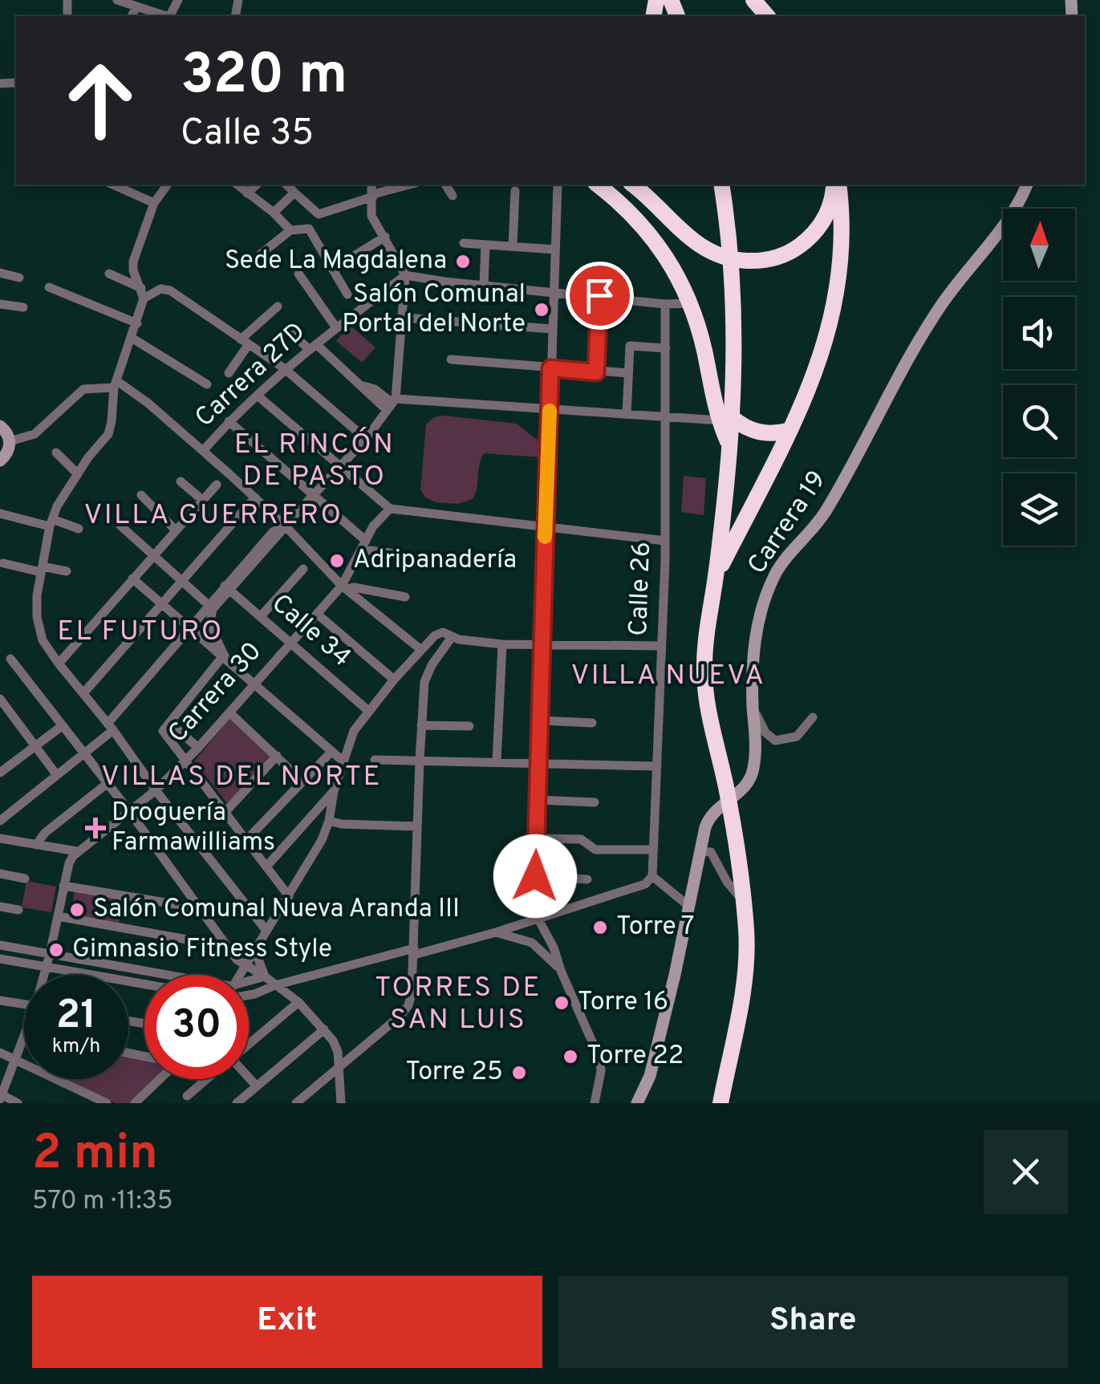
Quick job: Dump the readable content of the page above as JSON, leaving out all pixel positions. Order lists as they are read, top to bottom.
{
  "streets": {
    "street": [
      "Carrera 27D",
      "Carrera 19",
      "Calle 26",
      "Calle 34",
      "Carrera 30"
    ]
  },
  "crossings": [
    ["Calle 34", "Carrera 30"]
  ],
  "districts": [
    "EL RINCÓN DE PASTO",
    "VILLA GUERRERO",
    "EL FUTURO",
    "VILLA NUEVA",
    "VILLAS DEL NORTE",
    "TORRES DE SAN LUIS"
  ],
  "places": {
    "other": [
      "Sede La Magdalena",
      "Salón Comunal Portal del Norte",
      "Adripanadería",
      "Salón Comunal Nueva Aranda III",
      "Torre 7",
      "Gimnasio Fitness Style",
      "Torre 16",
      "Torre 22",
      "Torre 25"
    ],
    "health": ["Droguería Farmawilliams"]
  },
  "north": "top",
  "page": {
    "turn": ["320 m", "Calle 35"],
    "speed": "21 km/h",
    "limit": "30",
    "heading": ["2 min", "570 m · 11:35"],
    "buttons": ["Exit", "Share"]
  }
}
